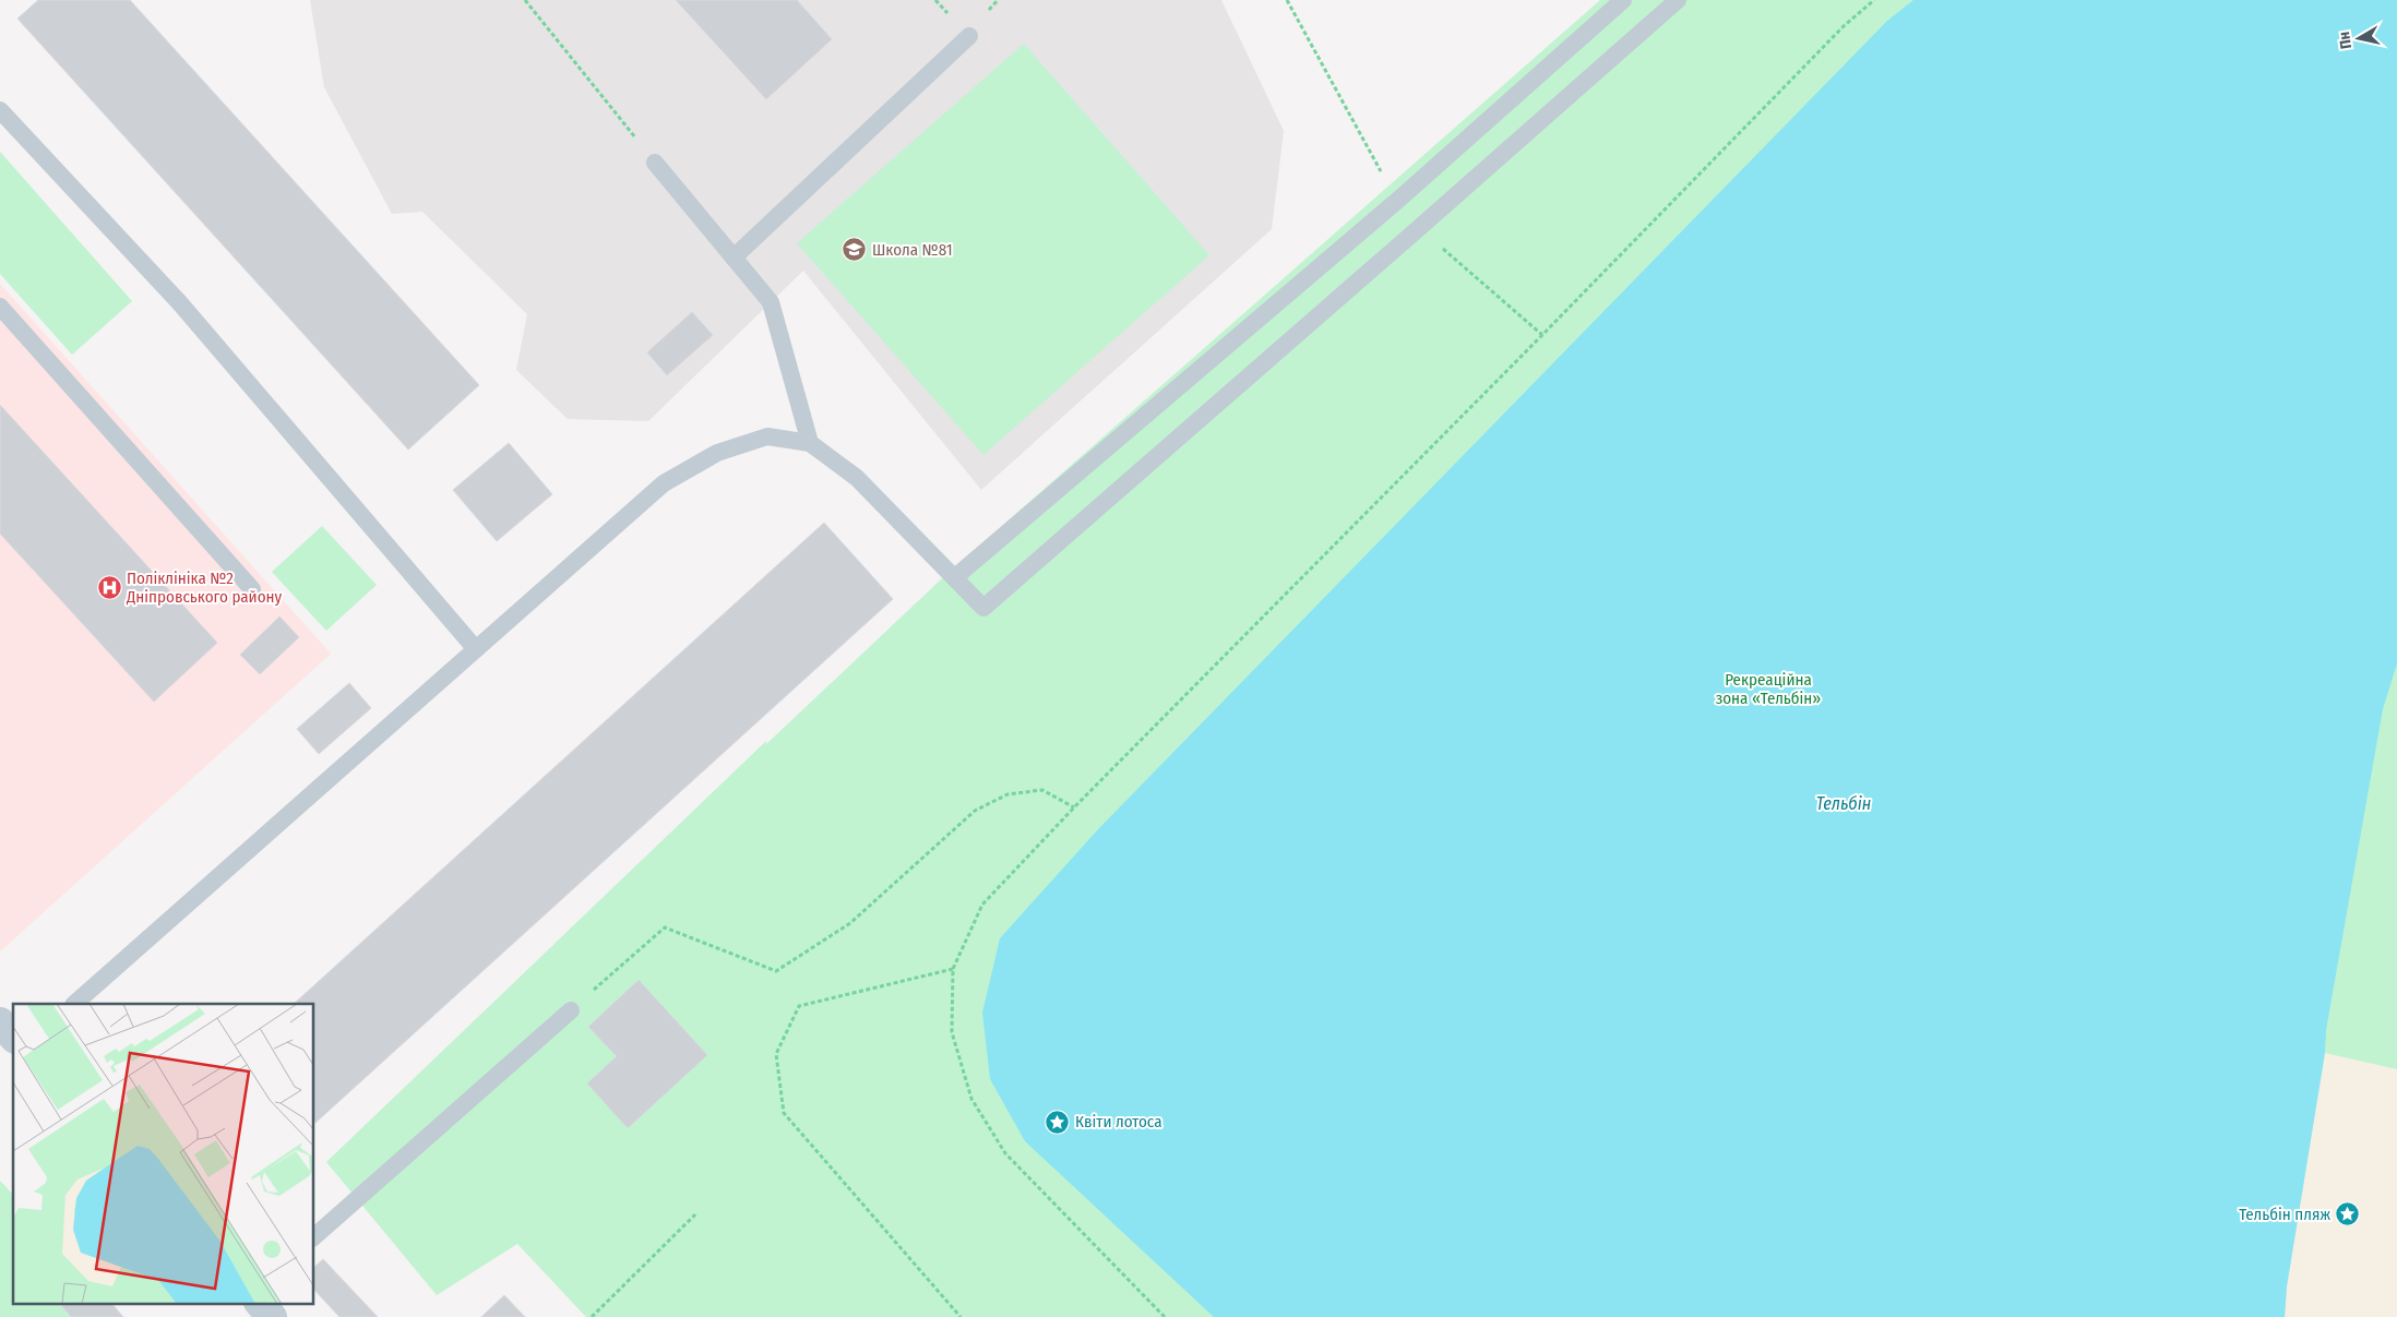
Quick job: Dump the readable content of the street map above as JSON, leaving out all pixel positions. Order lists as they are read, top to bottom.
{
  "water": ["Тельбін"],
  "parks": ["Рекреаційна зона «Тельбін»"],
  "places": {
    "school or university": ["Школа №81"],
    "hospital": ["Поліклініка №2 Дніпровського району"],
    "place": ["Квіти лотоса", "Тельбін пляж"]
  },
  "north": "left"
}
